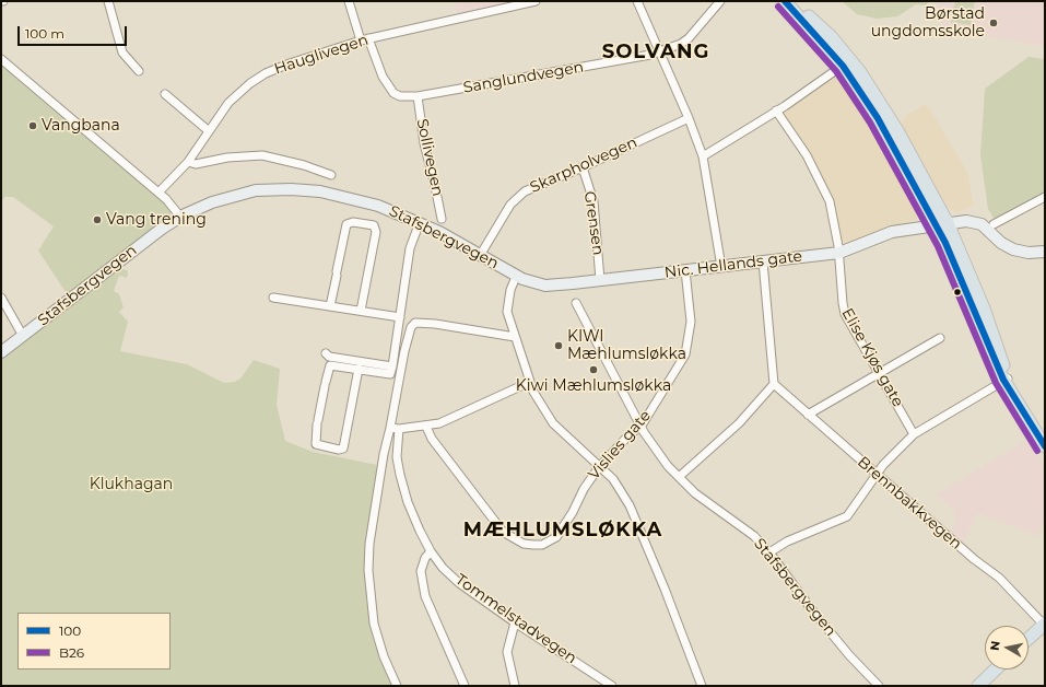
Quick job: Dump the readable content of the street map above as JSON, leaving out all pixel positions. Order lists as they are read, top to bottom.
{
  "streets": {
    "main road": ["Stafsbergvegen", "Nic. Hellands gate"],
    "street": [
      "Hauglivegen",
      "Sanglundvegen",
      "Sollivegen",
      "Skarpholvegen",
      "Grensen",
      "Elise Kjøs gate",
      "Vislies gate",
      "Brennbakkvegen",
      "Tommelstadvegen"
    ]
  },
  "crossings": [
    ["Hauglivegen", "Sanglundvegen"],
    ["Sanglundvegen", "Sollivegen"],
    ["Skarpholvegen", "Grensen"],
    ["Skarpholvegen", "Stafsbergvegen"],
    ["Grensen", "Nic. Hellands gate"],
    ["Stafsbergvegen", "Nic. Hellands gate"],
    ["Stafsbergvegen", "Vislies gate"],
    ["Nic. Hellands gate", "Elise Kjøs gate"],
    ["Nic. Hellands gate", "Vislies gate"]
  ],
  "districts": ["SOLVANG", "MÆHLUMSLØKKA"],
  "parks": ["Klukhagan"],
  "places": [
    "Børstad ungdomsskole",
    "Vangbana",
    "Vang trening",
    "KIWI Mæhlumsløkka",
    "Kiwi Mæhlumsløkka"
  ],
  "lines": ["transit line 100", "transit line B26"],
  "legend": ["100", "B26"],
  "scale_bar": "100 m",
  "north": "left"
}
